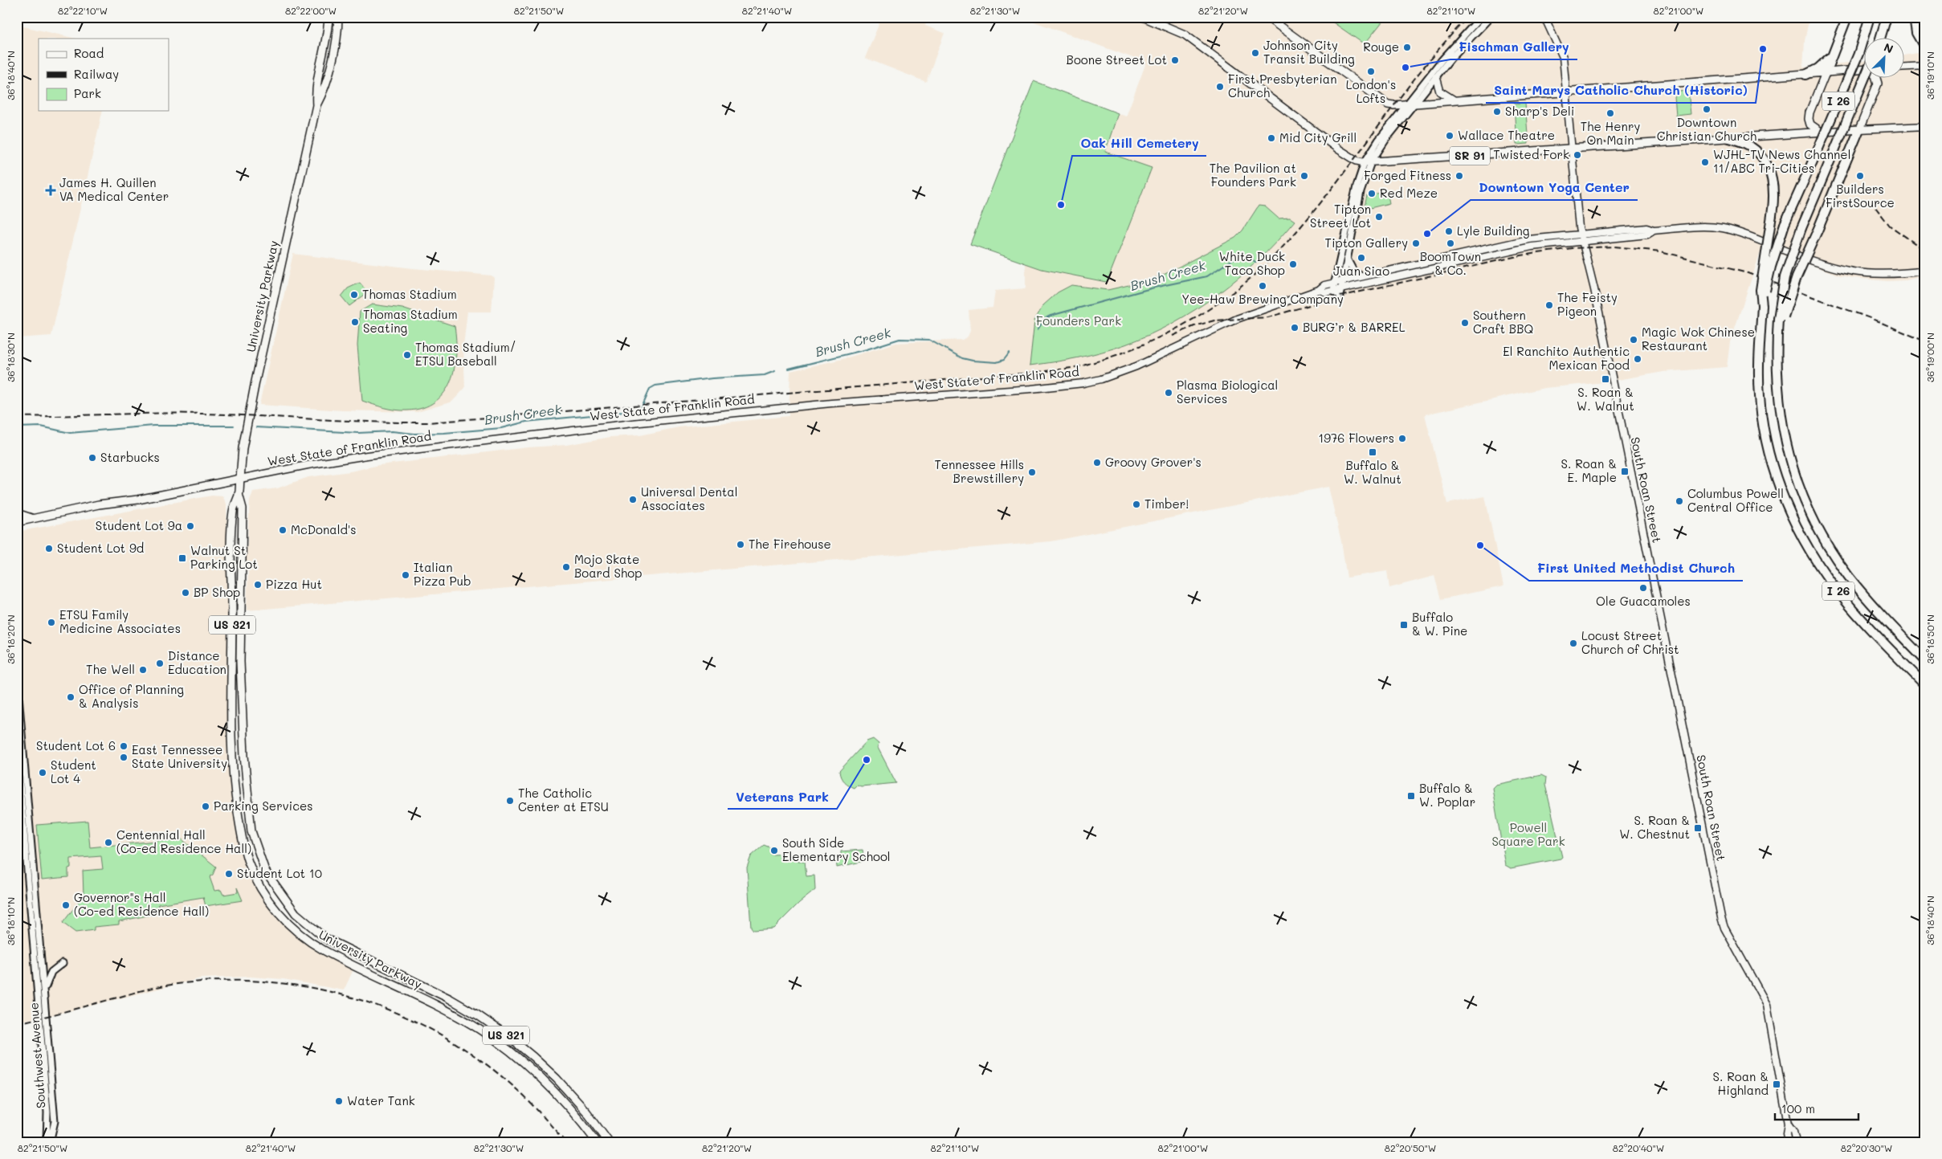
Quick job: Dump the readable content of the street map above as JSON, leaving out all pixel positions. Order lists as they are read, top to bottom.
{
  "streets": {
    "highway": ["I 26"],
    "main road": [
      "SR 91",
      "University Parkway",
      "West State of Franklin Road",
      "South Roan Street",
      "US 321"
    ],
    "street": ["Southwest Avenue"]
  },
  "crossings": [
    ["SR 91", "South Roan Street"],
    ["University Parkway", "West State of Franklin Road"],
    ["West State of Franklin Road", "South Roan Street"]
  ],
  "water": ["Brush Creek"],
  "parks": ["Founders Park", "Powell Square Park"],
  "places": {
    "other": [
      "Rouge",
      "Saint Marys Catholic Church (Historic)",
      "Johnson City Transit Building",
      "Boone Street Lot",
      "Fischman Gallery",
      "London's Lofts",
      "First Presbyterian Church",
      "Downtown Christian Church",
      "Sharp's Deli",
      "The Henry On Main",
      "Wallace Theatre",
      "Mid City Grill",
      "Twisted Fork",
      "WJHL-TV News Channel 11/ABC Tri-Cities",
      "The Pavilion at Founders Park",
      "Forged Fitness",
      "Builders FirstSource",
      "Red Meze",
      "Oak Hill Cemetery",
      "Tipton Street Lot",
      "Lyle Building",
      "Downtown Yoga Center",
      "Tipton Gallery",
      "BoomTown & Co.",
      "Juan Siao",
      "White Duck Taco Shop",
      "Yee-Haw Brewing Company",
      "Thomas Stadium",
      "The Feisty Pigeon",
      "Thomas Stadium Seating",
      "Southern Craft BBQ",
      "BURG’r & BARREL",
      "Magic Wok Chinese Restaurant",
      "Thomas Stadium/ ETSU Baseball",
      "El Ranchito Authentic Mexican Food",
      "Plasma Biological Services",
      "1976 Flowers",
      "Starbucks",
      "Groovy Grover's",
      "Tennessee Hills Brewstillery",
      "Universal Dental Associates",
      "Columbus Powell Central Office",
      "Timber!",
      "Student Lot 9a",
      "McDonald's",
      "The Firehouse",
      "First United Methodist Church",
      "Student Lot 9d",
      "Mojo Skate Board Shop",
      "Italian Pizza Pub",
      "Pizza Hut",
      "Ole Guacamoles",
      "BP Shop",
      "ETSU Family Medicine Associates",
      "Locust Street Church of Christ",
      "Distance Education",
      "The Well",
      "Office of Planning & Analysis",
      "Student Lot 6",
      "East Tennessee State University",
      "Veterans Park",
      "Student Lot 4",
      "The Catholic Center at ETSU",
      "Parking Services",
      "Centennial Hall (Co-ed Residence Hall)",
      "South Side Elementary School",
      "Student Lot 10",
      "Governor\"s Hall (Co-ed Residence Hall)",
      "Water Tank"
    ],
    "health": ["James H. Quillen VA Medical Center"],
    "transit": [
      "S. Roan & W. Walnut",
      "Buffalo & W. Walnut",
      "S. Roan & E. Maple",
      "Walnut St Parking Lot",
      "Buffalo & W. Pine",
      "Buffalo & W. Poplar",
      "S. Roan & W. Chestnut",
      "S. Roan & Highland"
    ]
  },
  "legend": ["Road", "Railway", "Park"],
  "scale_bar": "100 m",
  "north": "top right",
  "coordinates": [
    "82°22'10\"W",
    "82°22'00\"W",
    "82°21'50\"W",
    "82°21'40\"W",
    "82°21'30\"W",
    "82°21'20\"W",
    "82°21'10\"W",
    "82°21'00\"W",
    "36°19'10\"N",
    "36°18'40\"N",
    "36°19'00\"N",
    "36°18'30\"N",
    "36°18'50\"N",
    "36°18'20\"N",
    "36°18'10\"N",
    "82°20'50\"W",
    "82°20'40\"W",
    "82°20'30\"W"
  ]
}
